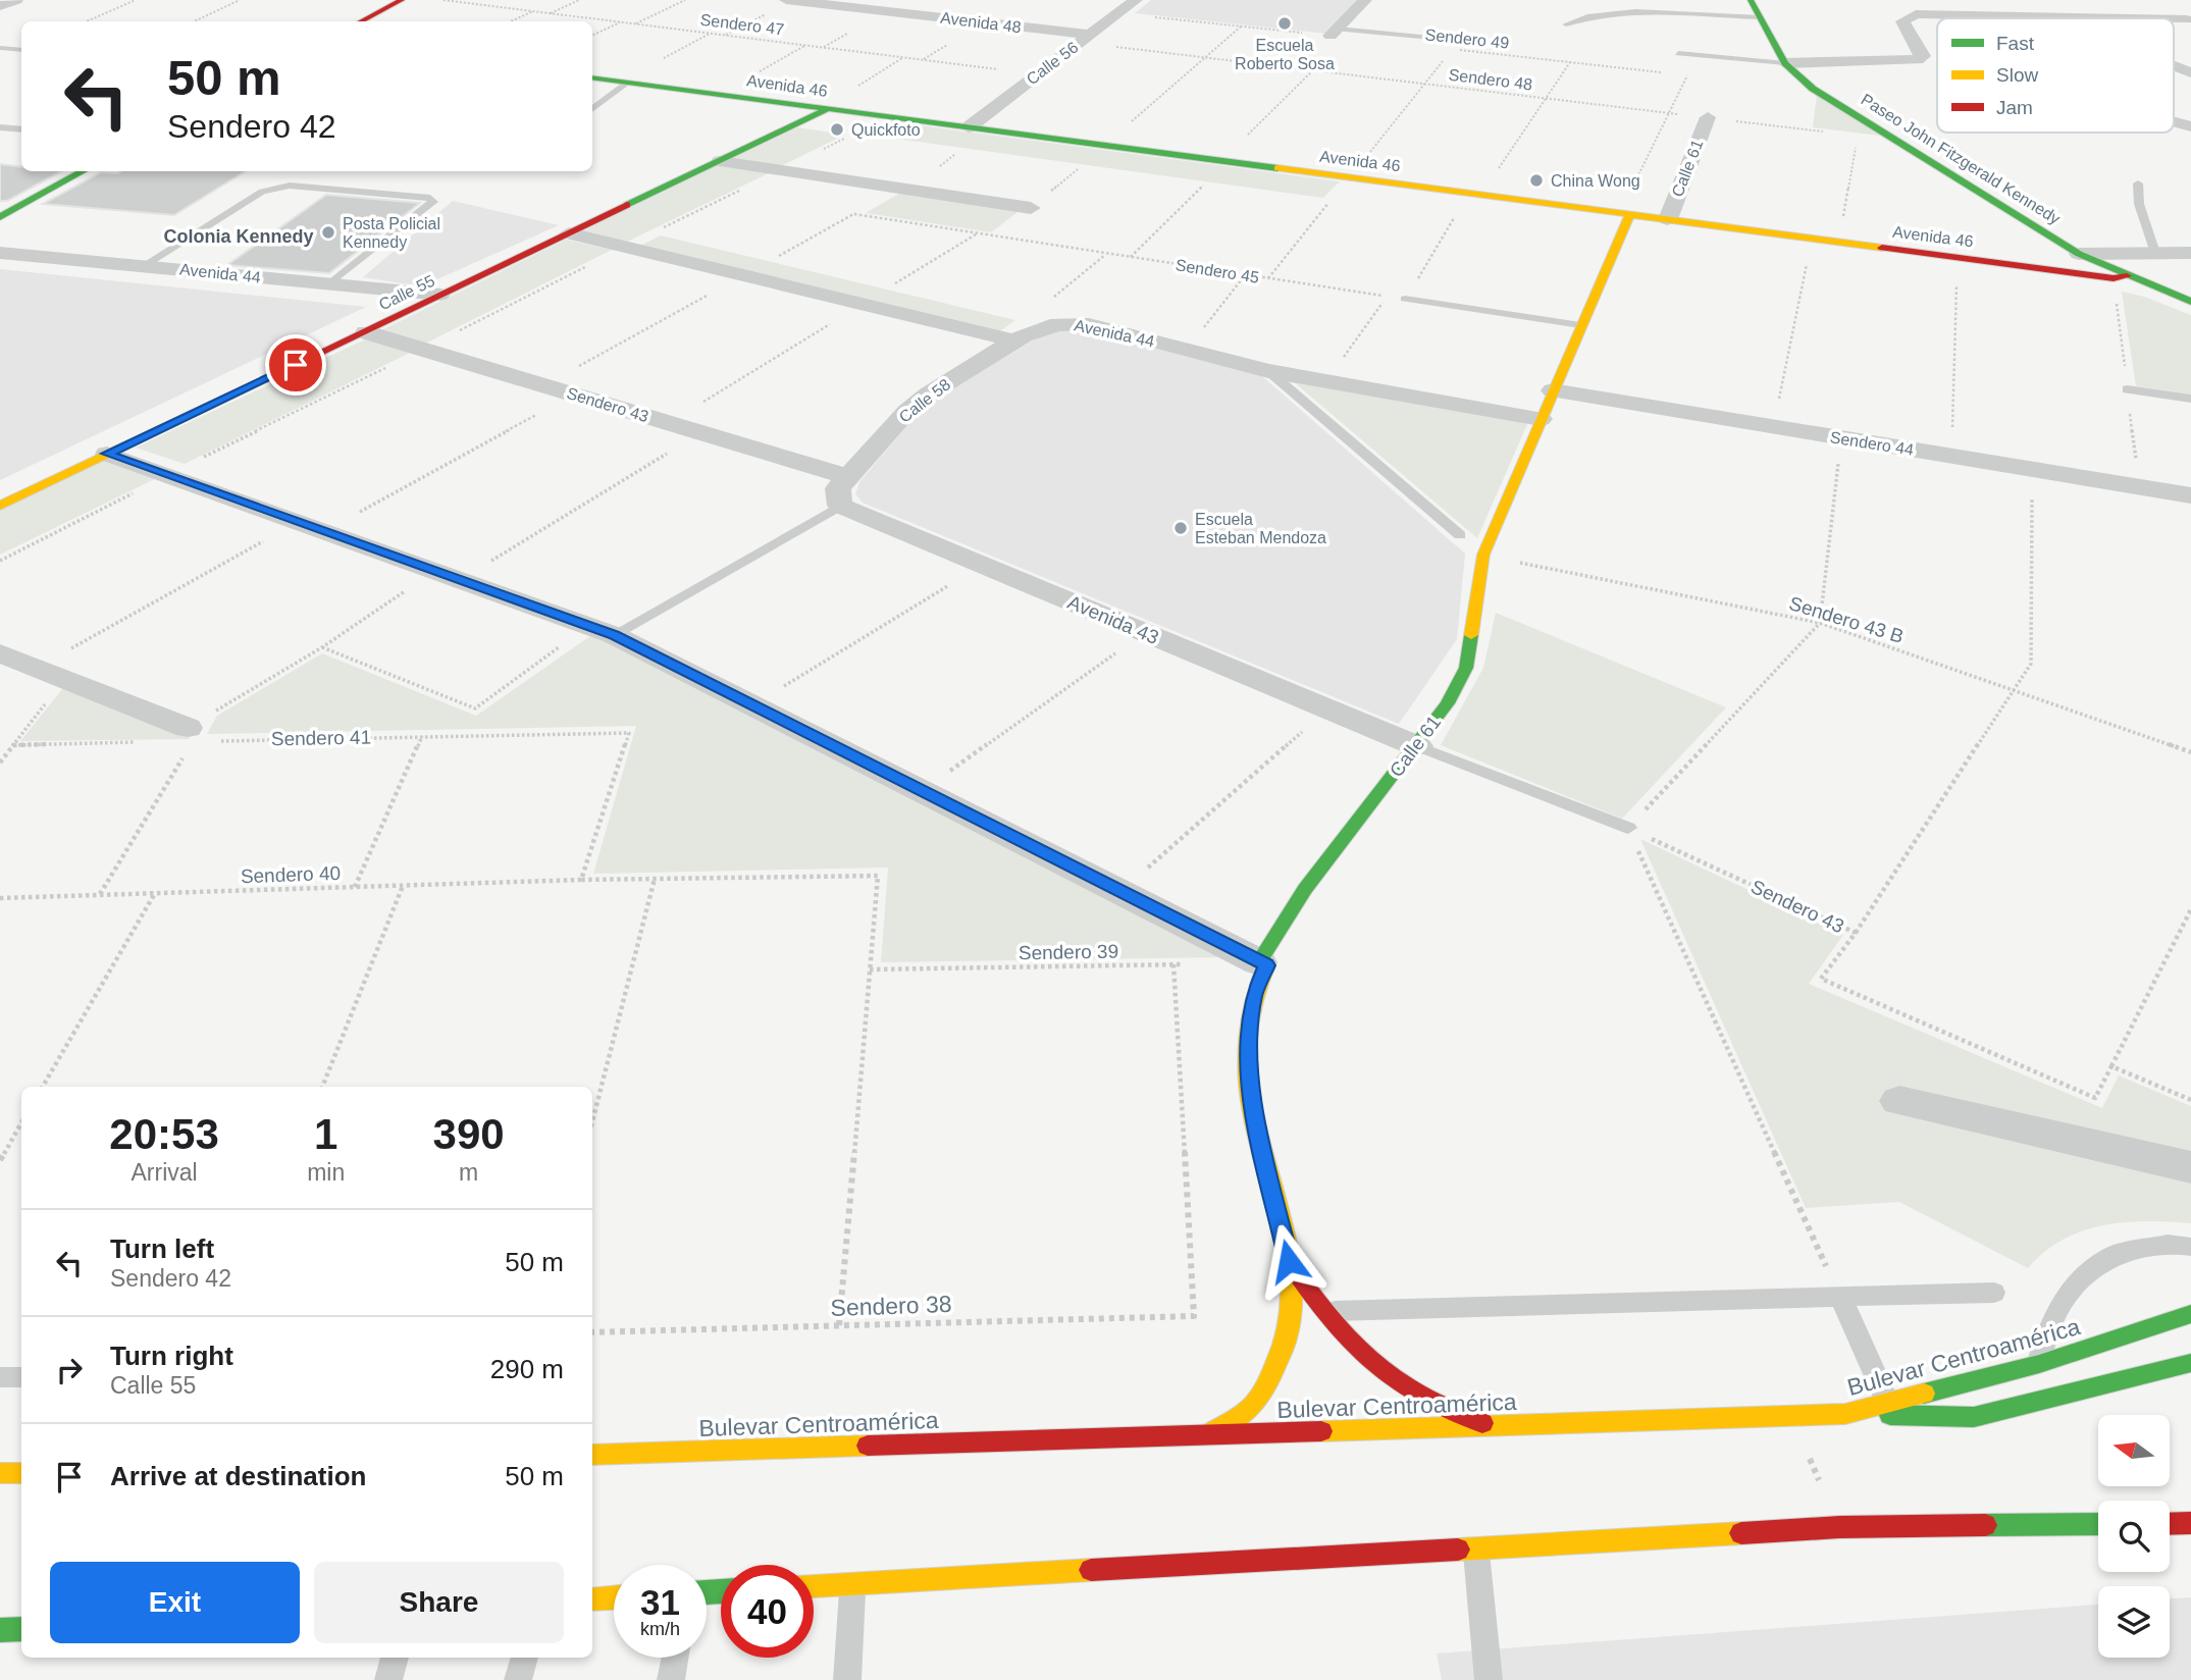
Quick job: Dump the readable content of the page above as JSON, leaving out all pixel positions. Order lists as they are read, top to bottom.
{
  "streets": {
    "street": [
      "Avenida 48",
      "Calle 56",
      "Avenida 46",
      "Paseo John Fitzgerald Kennedy",
      "Calle 61",
      "Avenida 44",
      "Calle 55",
      "Calle 58",
      "Sendero 43",
      "Sendero 44",
      "Avenida 43",
      "Bulevar Centroamérica"
    ],
    "path": [
      "Sendero 47",
      "Sendero 49",
      "Sendero 48",
      "Sendero 45",
      "Sendero 43 B",
      "Sendero 41",
      "Sendero 40",
      "Sendero 39",
      "Sendero 38"
    ]
  },
  "crossings": [
    ["Avenida 48", "Calle 56"],
    ["Avenida 48", "Sendero 48"],
    ["Sendero 47", "Calle 56"],
    ["Calle 56", "Sendero 48"],
    ["Calle 56", "Avenida 46"],
    ["Sendero 48", "Calle 61"],
    ["Avenida 46", "Paseo John Fitzgerald Kennedy"],
    ["Avenida 46", "Calle 61"],
    ["Avenida 46", "Calle 55"],
    ["Calle 61", "Avenida 44"],
    ["Calle 61", "Sendero 44"],
    ["Calle 61", "Avenida 43"],
    ["Calle 61", "Sendero 43 B"],
    ["Calle 61", "Bulevar Centroamérica"],
    ["Sendero 45", "Avenida 44"],
    ["Avenida 44", "Calle 55"],
    ["Avenida 44", "Calle 58"],
    ["Calle 55", "Sendero 43"],
    ["Calle 58", "Sendero 43"],
    ["Sendero 41", "Sendero 40"],
    ["Sendero 40", "Sendero 39"],
    ["Sendero 39", "Sendero 38"]
  ],
  "districts": ["Colonia Kennedy"],
  "places": [
    "Escuela Roberto Sosa",
    "Quickfoto",
    "China Wong",
    "Posta Policial Kennedy",
    "Escuela Esteban Mendoza"
  ],
  "legend": ["Fast", "Slow", "Jam"],
  "north": "left",
  "page": {
    "turn": ["50 m", "Sendero 42"],
    "eta": [
      "20:53",
      "Arrival",
      "1",
      "min",
      "390",
      "m"
    ],
    "list": [
      {
        "name": "Turn left",
        "note": "Sendero 42",
        "value": "50 m"
      },
      {
        "name": "Turn right",
        "note": "Calle 55",
        "value": "290 m"
      },
      {
        "name": "Arrive at destination",
        "value": "50 m"
      }
    ],
    "buttons": ["Exit", "Share"],
    "speed": "31 km/h",
    "limit": "40"
  }
}
